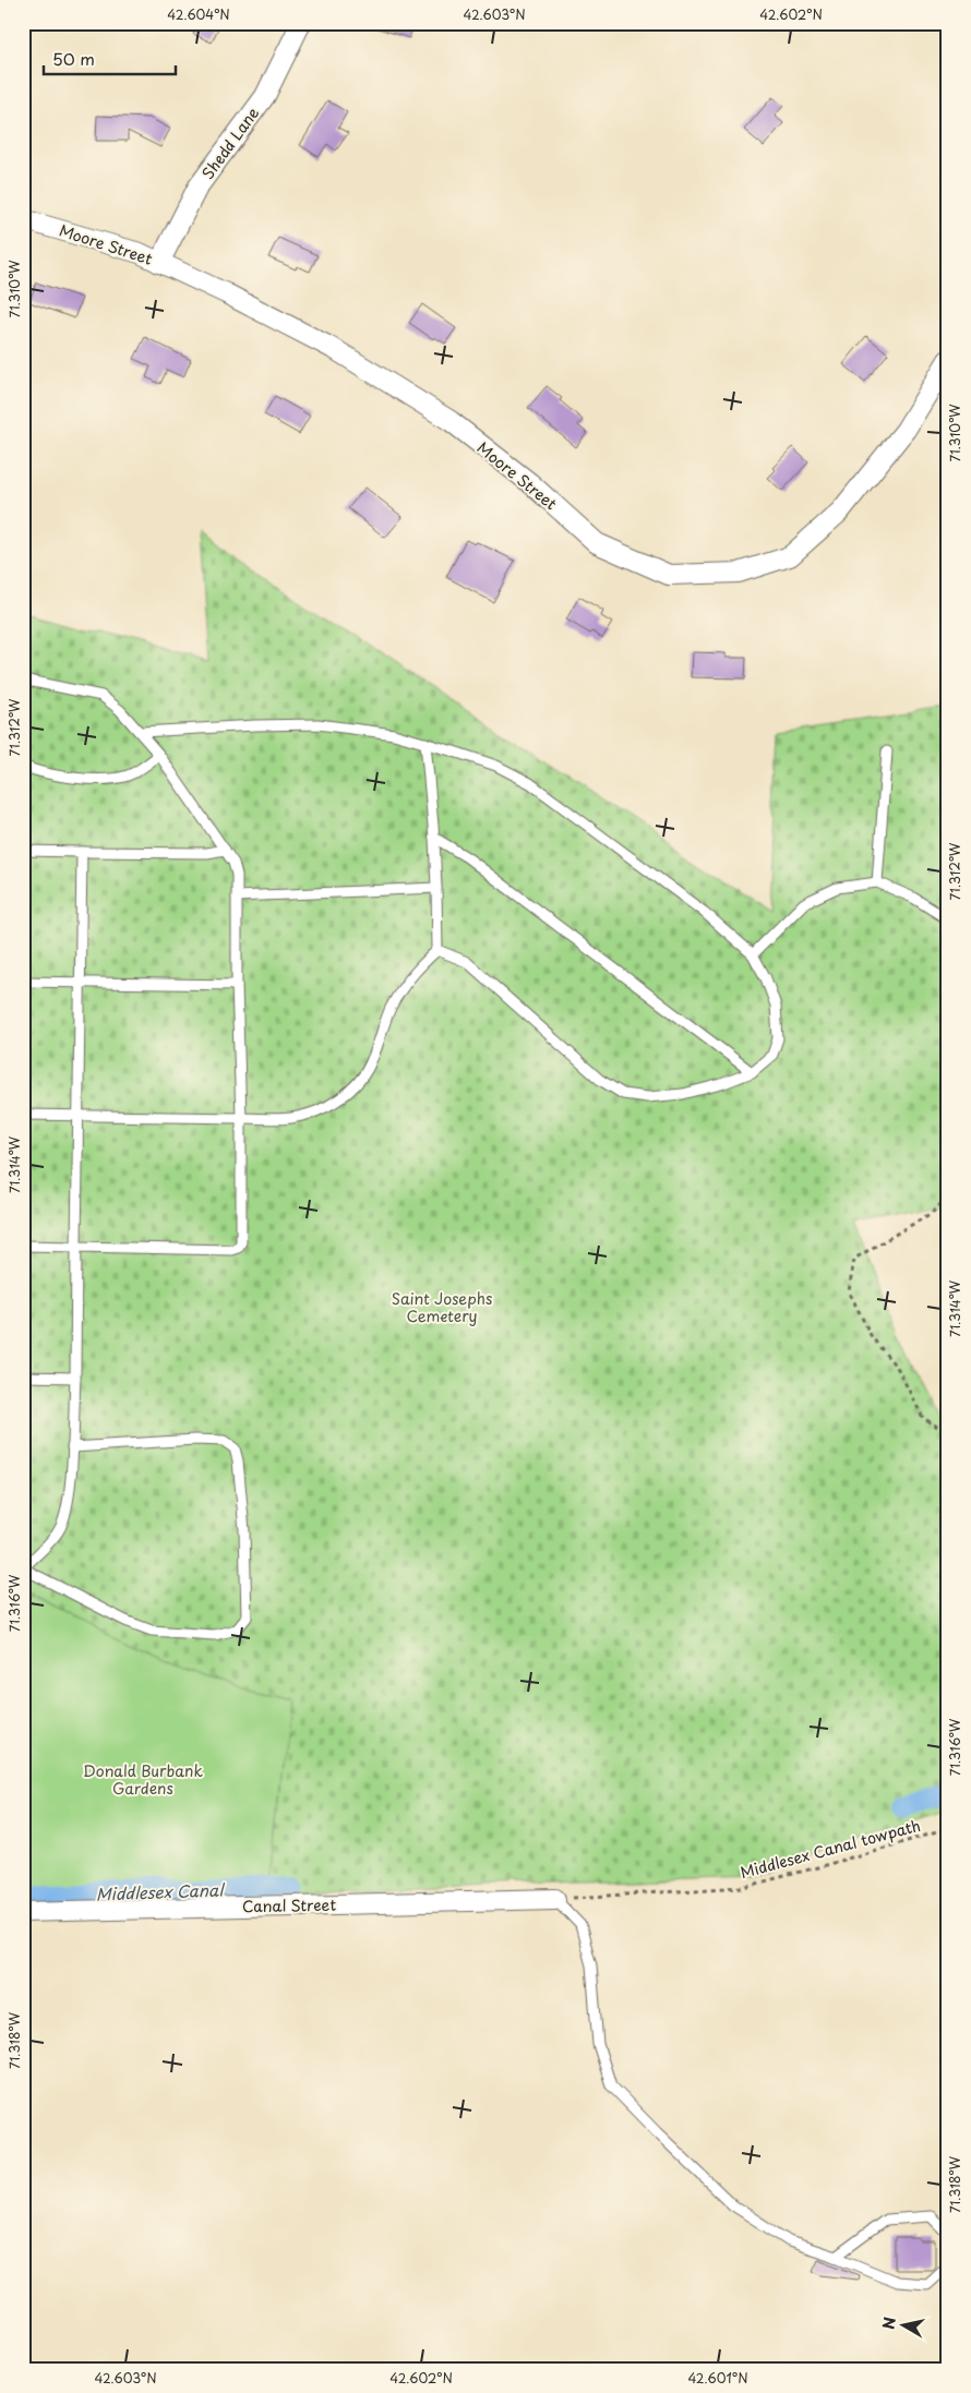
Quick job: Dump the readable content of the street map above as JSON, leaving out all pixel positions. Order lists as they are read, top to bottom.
{
  "streets": {
    "street": ["Shedd Lane", "Moore Street", "Canal Street"],
    "path": ["Middlesex Canal towpath"]
  },
  "crossings": [
    ["Shedd Lane", "Moore Street"],
    ["Middlesex Canal towpath", "Canal Street"]
  ],
  "water": ["Middlesex Canal"],
  "parks": ["Saint Josephs Cemetery", "Donald Burbank Gardens"],
  "scale_bar": "50 m",
  "north": "left",
  "coordinates": [
    "42.604°N",
    "42.603°N",
    "42.602°N",
    "71.310°W",
    "71.312°W",
    "71.314°W",
    "71.316°W",
    "71.318°W",
    "42.601°N"
  ]
}
